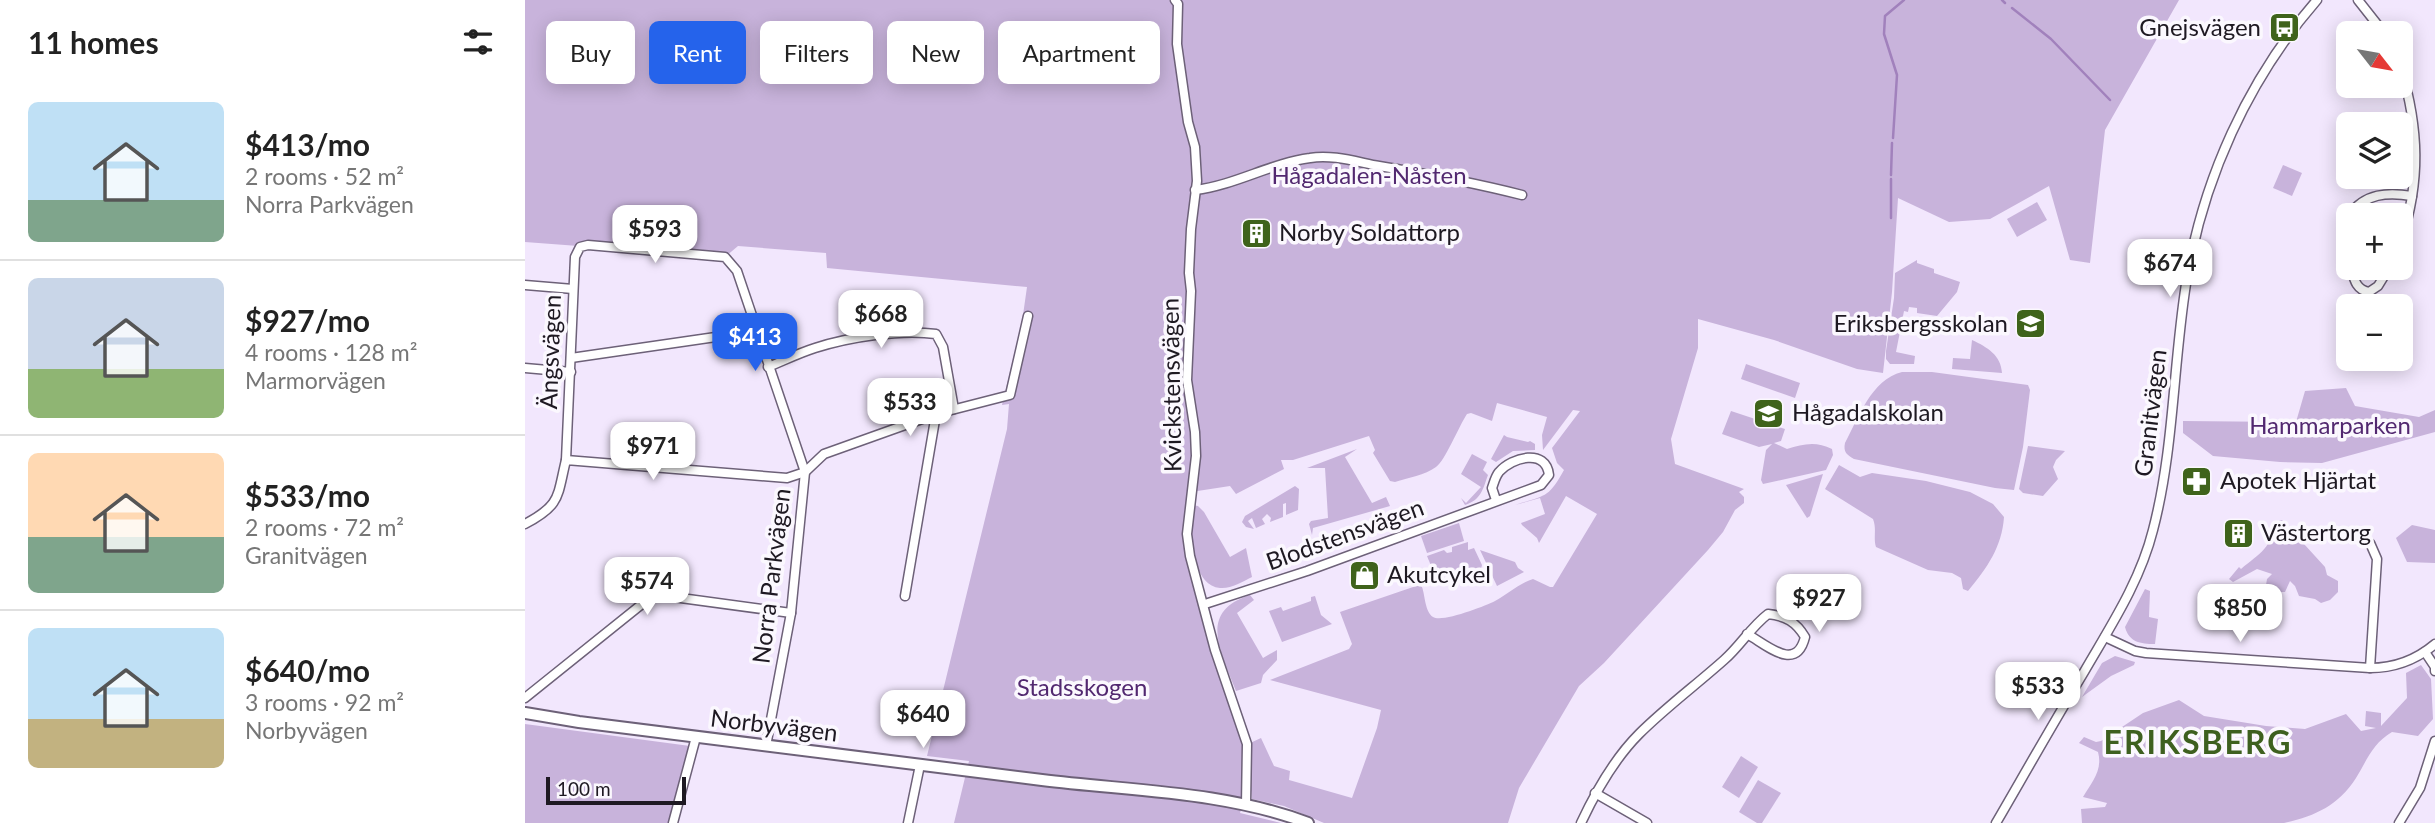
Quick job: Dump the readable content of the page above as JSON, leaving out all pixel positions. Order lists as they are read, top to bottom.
{
  "streets": {
    "street": [
      "Ängsvägen",
      "Kvickstensvägen",
      "Granitvägen",
      "Blodstensvägen",
      "Norra Parkvägen",
      "Norbyvägen"
    ]
  },
  "crossings": [
    ["Ängsvägen", "Norra Parkvägen"],
    ["Kvickstensvägen", "Blodstensvägen"],
    ["Kvickstensvägen", "Norbyvägen"],
    ["Norra Parkvägen", "Norbyvägen"]
  ],
  "districts": ["ERIKSBERG"],
  "parks": ["Hågadalen-Nåsten", "Hammarparken", "Stadsskogen"],
  "places": {
    "bus stop": ["Gnejsvägen"],
    "building": ["Norby Soldattorp", "Västertorg"],
    "school or university": ["Eriksbergsskolan", "Hågadalskolan"],
    "pharmacy": ["Apotek Hjärtat"],
    "shop": ["Akutcykel"]
  },
  "scale_bar": "100 m",
  "north": "bottom right",
  "page": {
    "heading": "11 homes",
    "map_buttons": ["+", "−"],
    "chip": [
      "Buy",
      "Rent",
      "Filters",
      "New",
      "Apartment"
    ],
    "list": [
      {
        "name": "$413/mo",
        "note": "2 rooms · 52 m² · Norra Parkvägen"
      },
      {
        "name": "$927/mo",
        "note": "4 rooms · 128 m² · Marmorvägen"
      },
      {
        "name": "$533/mo",
        "note": "2 rooms · 72 m² · Granitvägen"
      },
      {
        "name": "$640/mo",
        "note": "3 rooms · 92 m² · Norbyvägen"
      }
    ],
    "price": [
      "$593",
      "$674",
      "$668",
      "$413",
      "$533",
      "$971",
      "$574",
      "$927",
      "$850",
      "$533",
      "$640"
    ],
    "scale": "100 m"
  }
}
